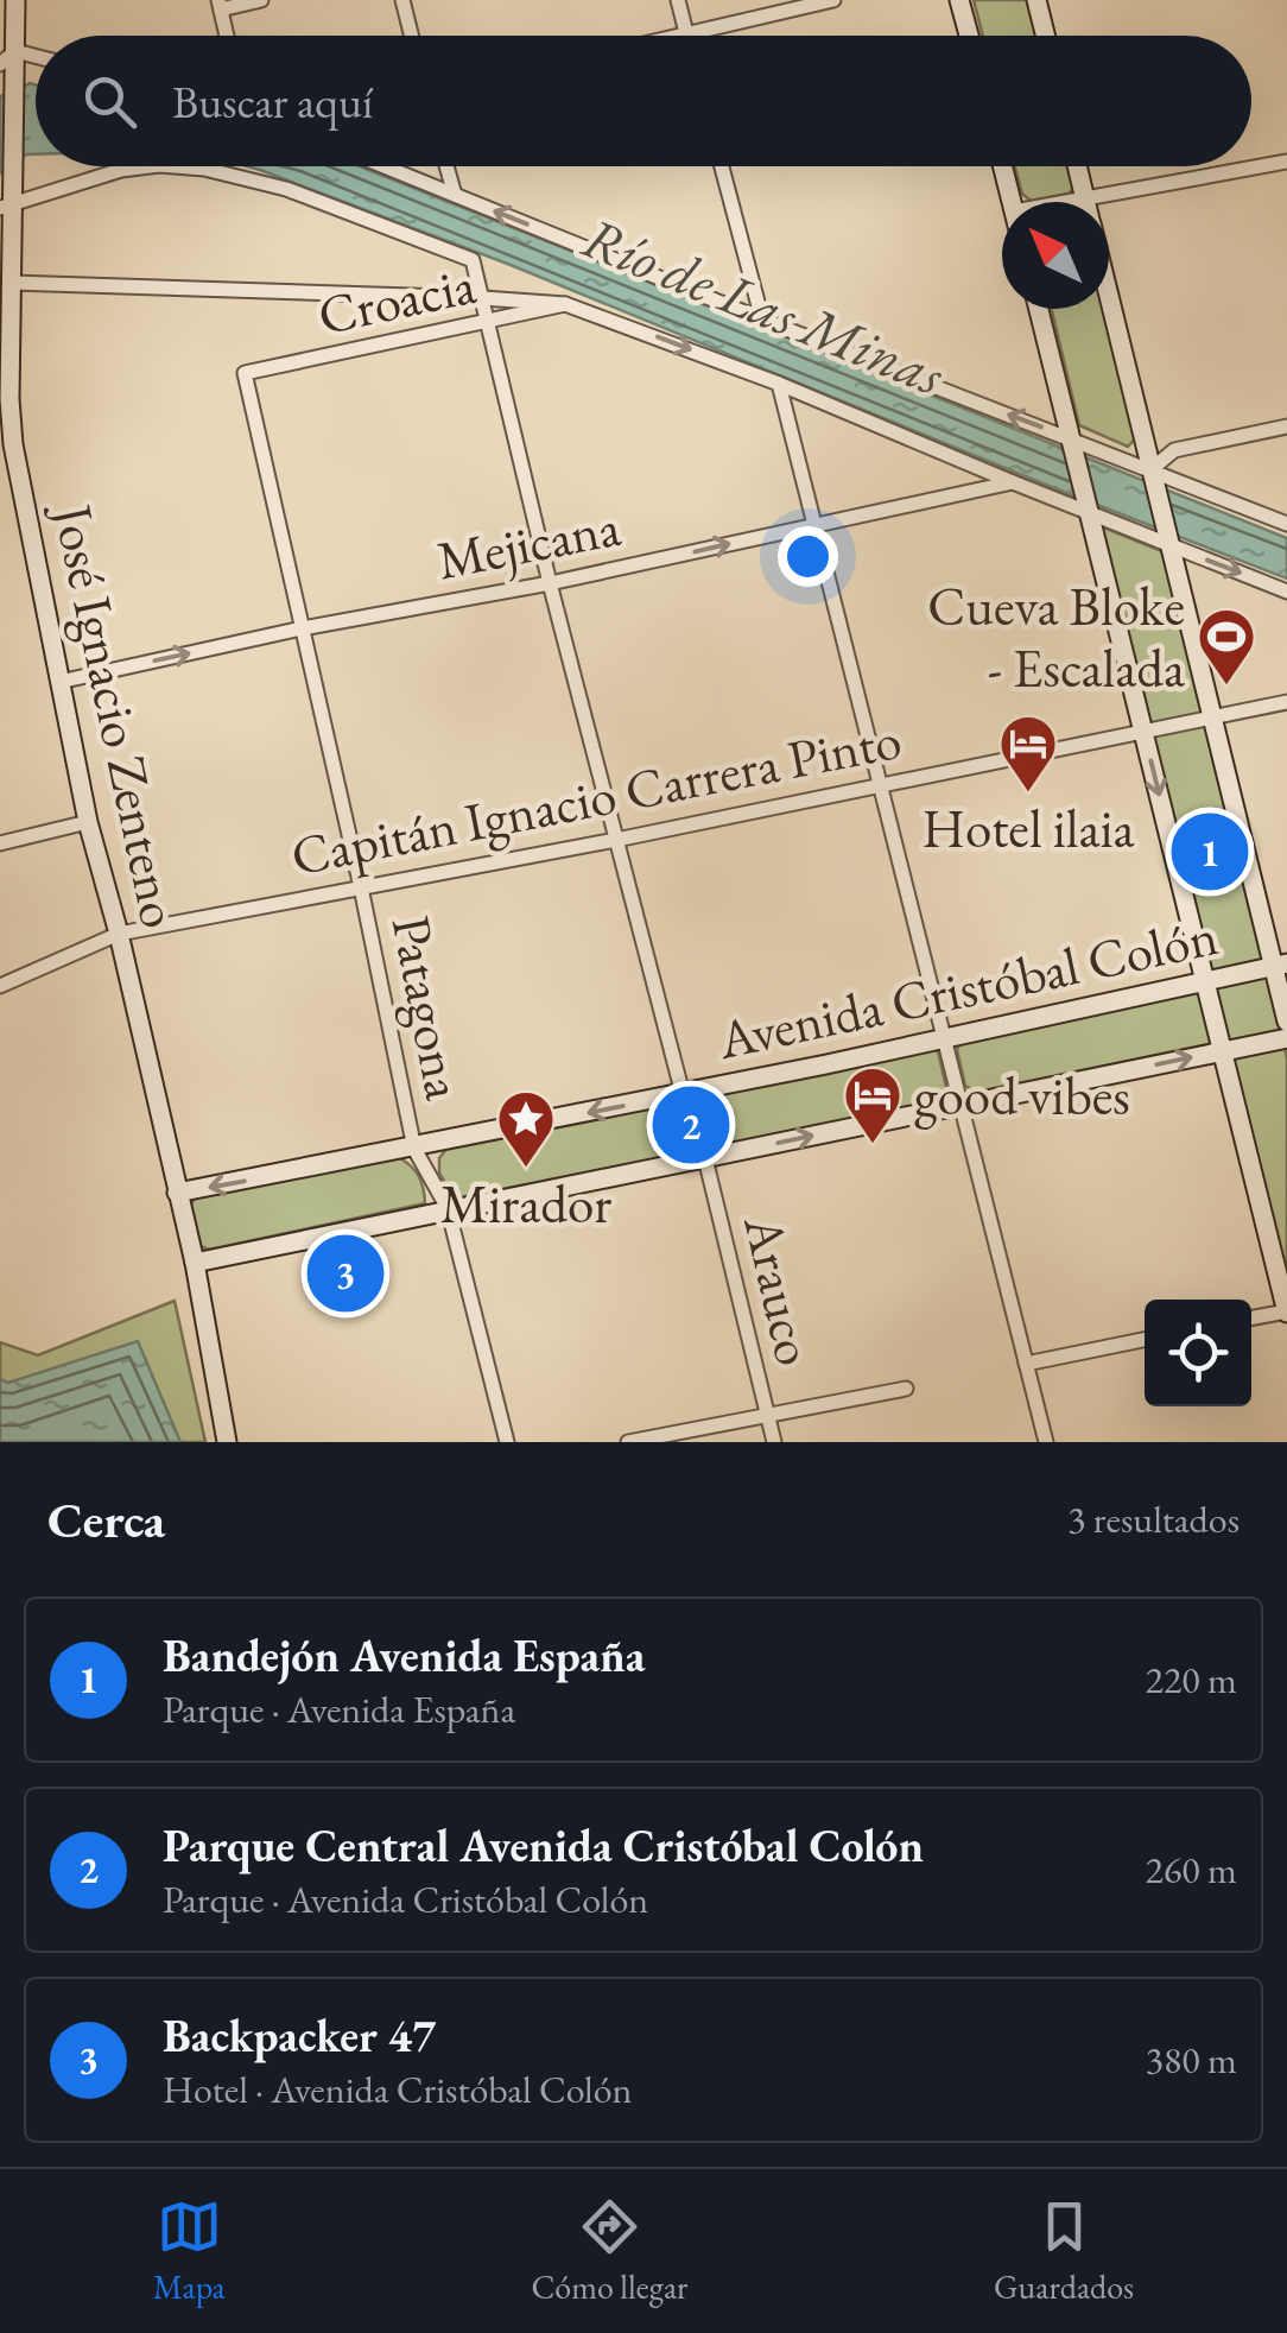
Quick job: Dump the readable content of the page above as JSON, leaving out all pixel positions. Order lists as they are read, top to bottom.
{
  "streets": {
    "street": [
      "Croacia",
      "Mejicana",
      "José Ignacio Zenteno",
      "Capitán Ignacio Carrera Pinto",
      "Avenida Cristóbal Colón",
      "Patagona",
      "Arauco"
    ]
  },
  "crossings": [
    ["Croacia", "Patagona"],
    ["Mejicana", "José Ignacio Zenteno"],
    ["Mejicana", "Patagona"],
    ["José Ignacio Zenteno", "Capitán Ignacio Carrera Pinto"],
    ["José Ignacio Zenteno", "Avenida Cristóbal Colón"],
    ["Capitán Ignacio Carrera Pinto", "Patagona"],
    ["Avenida Cristóbal Colón", "Patagona"]
  ],
  "one_way": ["Mejicana"],
  "water": ["Río de Las Minas"],
  "places": {
    "sports": ["Cueva Bloke - Escalada"],
    "hotel": ["Hotel ilaia", "good vibes"],
    "place": ["Mirador"]
  },
  "north": "top left",
  "page": {
    "search": "Buscar aquí",
    "pins": ["1", "2", "3"],
    "heading": ["Cerca", "3 resultados"],
    "list": [
      {
        "mark": "1",
        "name": "Bandejón Avenida España",
        "note": "Parque · Avenida España",
        "value": "220 m"
      },
      {
        "mark": "2",
        "name": "Parque Central Avenida Cristóbal Colón",
        "note": "Parque · Avenida Cristóbal Colón",
        "value": "260 m"
      },
      {
        "mark": "3",
        "name": "Backpacker 47",
        "note": "Hotel · Avenida Cristóbal Colón",
        "value": "380 m"
      }
    ],
    "nav": ["Mapa", "Cómo llegar", "Guardados"]
  }
}
